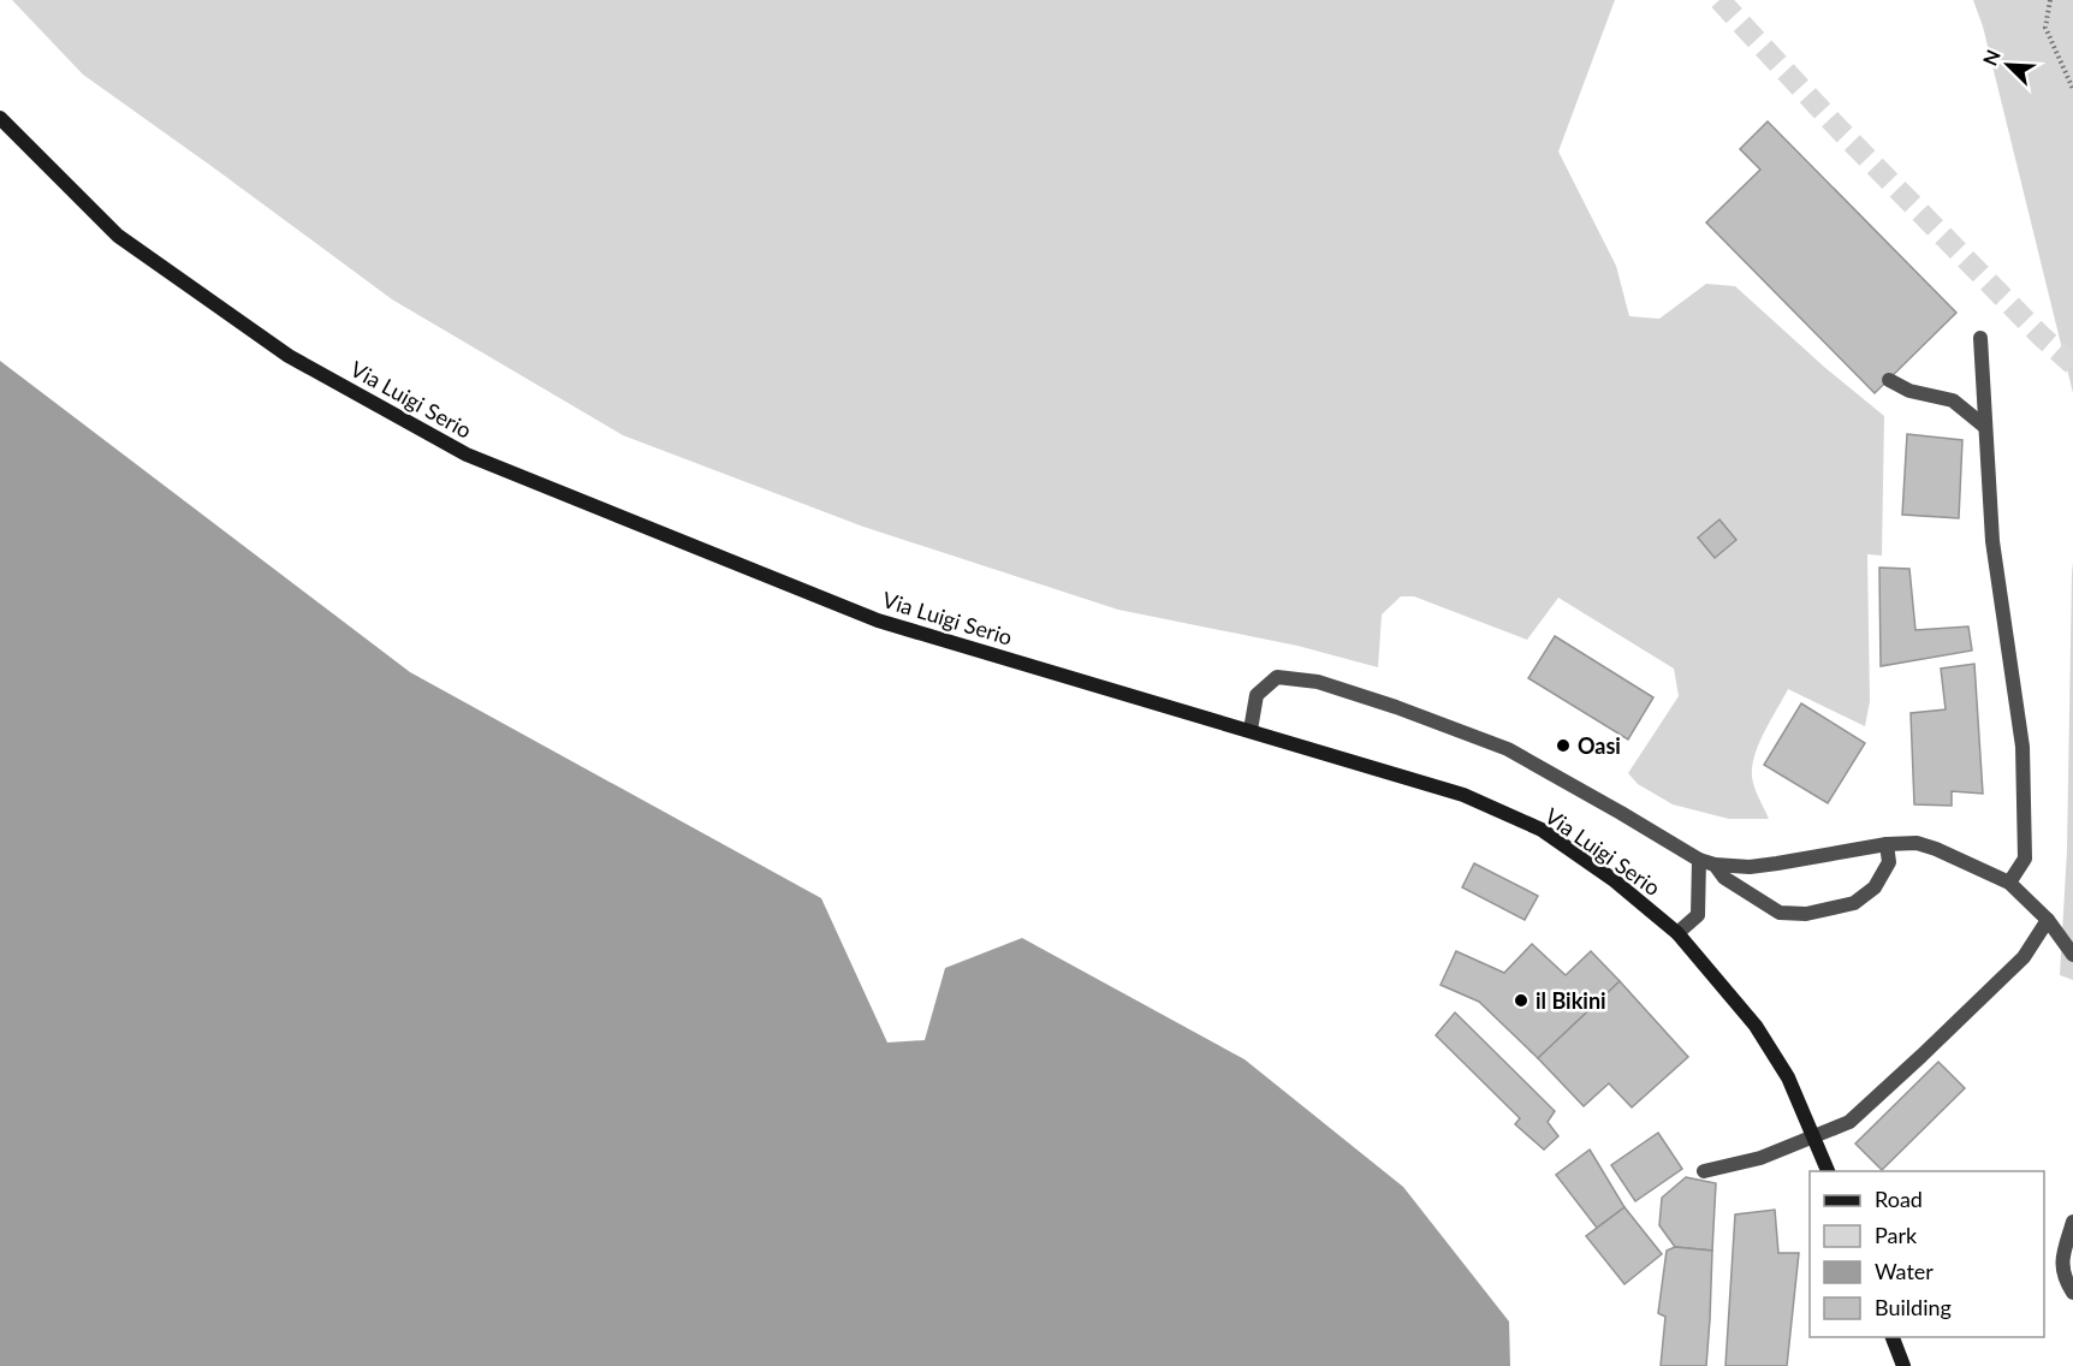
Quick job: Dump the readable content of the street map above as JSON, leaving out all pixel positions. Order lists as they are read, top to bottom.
{
  "streets": {
    "main road": ["Via Luigi Serio"]
  },
  "places": ["Oasi", "il Bikini"],
  "legend": [
    "Road",
    "Park",
    "Water",
    "Building"
  ],
  "north": "top left"
}
